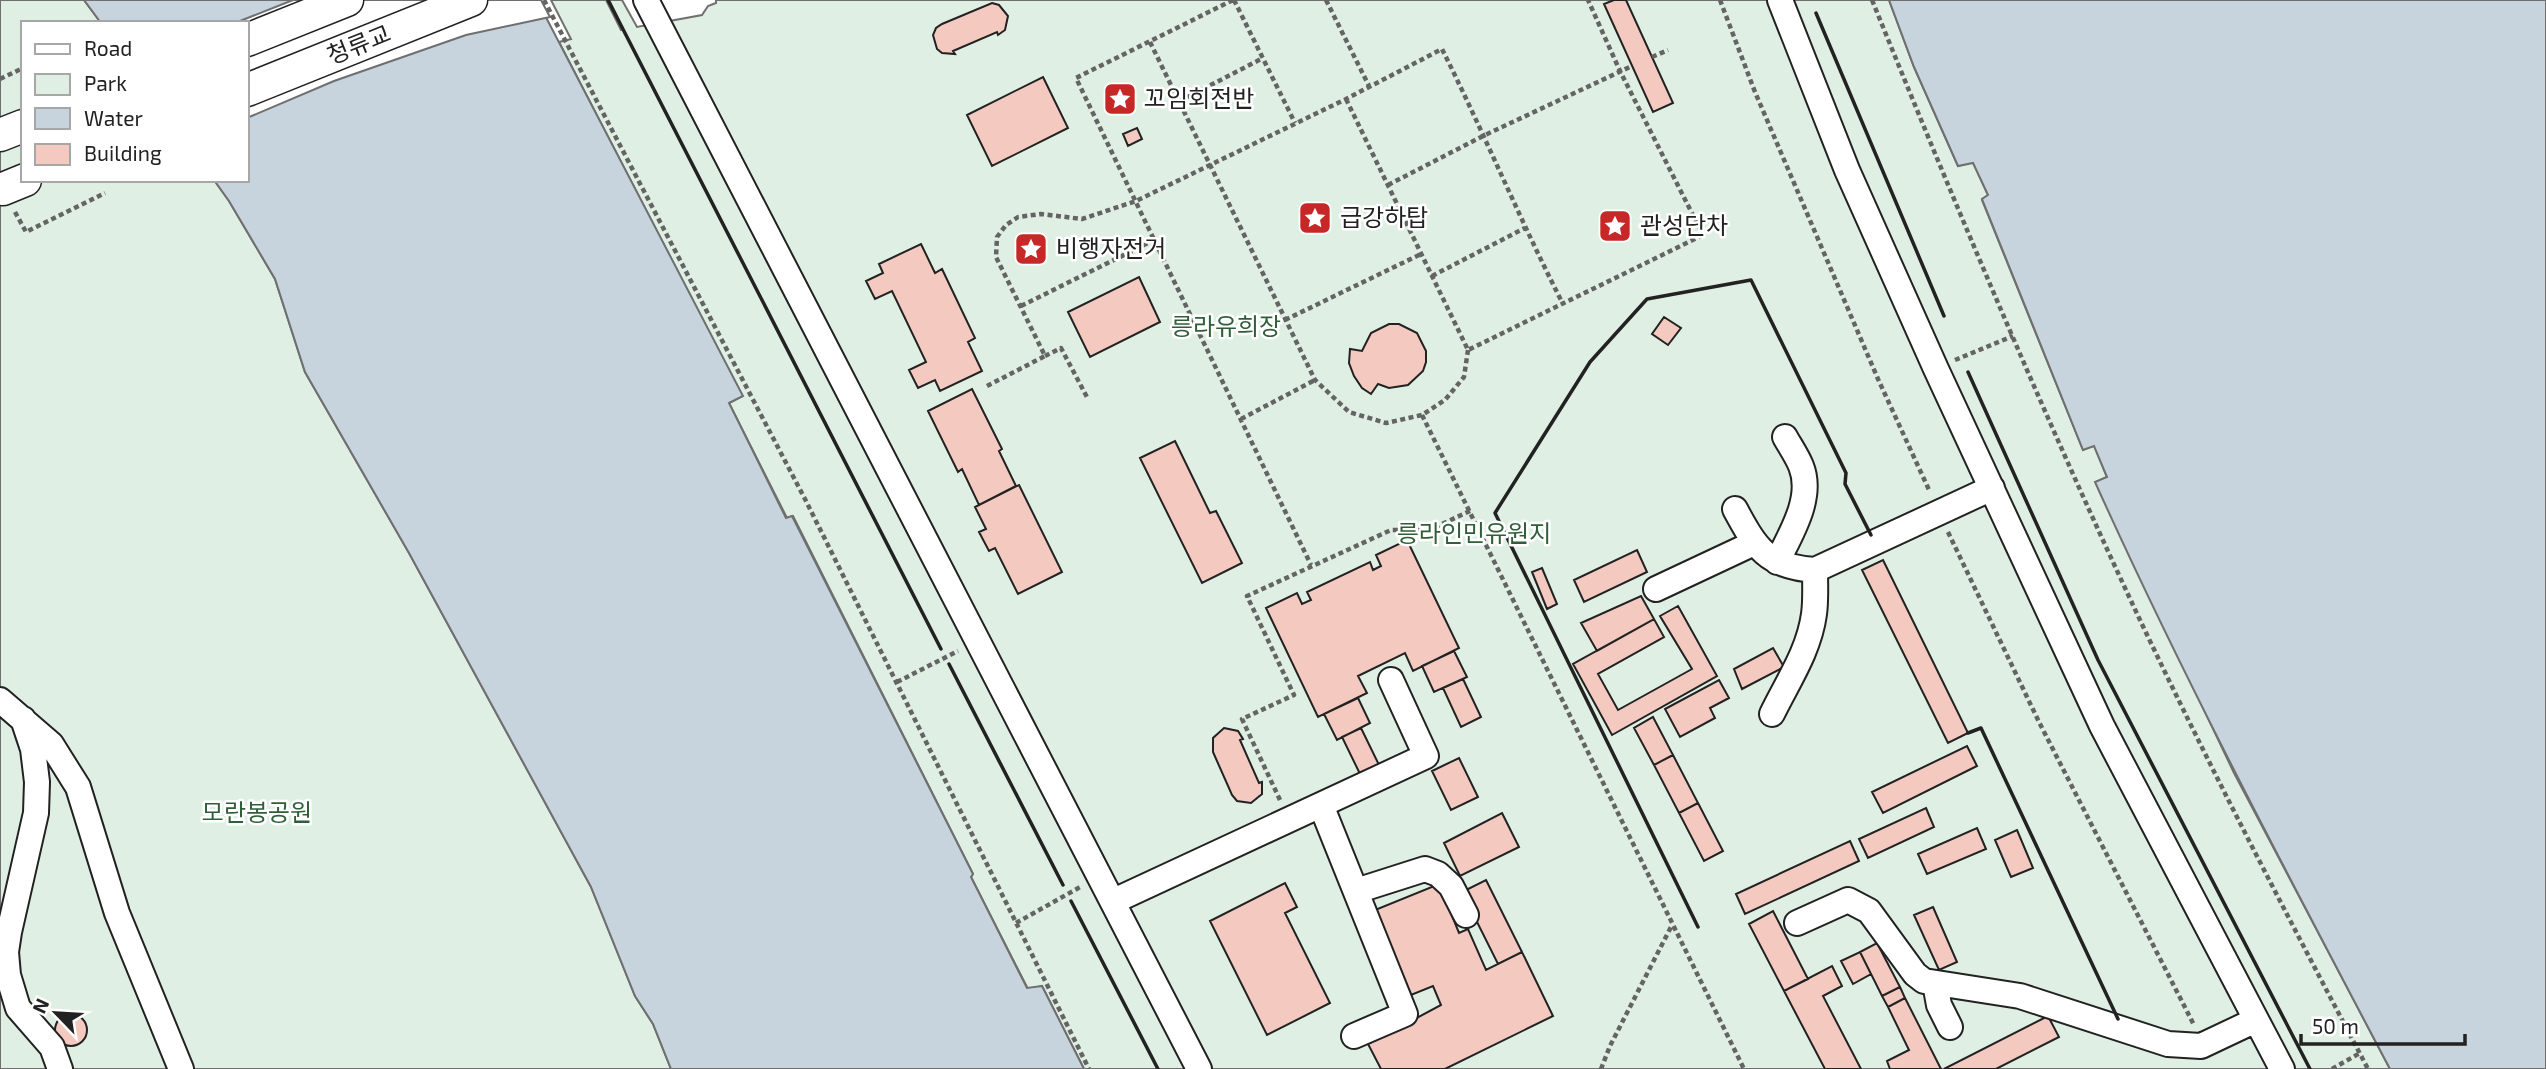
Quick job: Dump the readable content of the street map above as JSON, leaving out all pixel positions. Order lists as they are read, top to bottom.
{
  "streets": {
    "main road": ["청류교"]
  },
  "parks": ["릉라유희장", "릉라인민유원지", "모란봉공원"],
  "places": {
    "place": [
      "꼬임회전반",
      "급강하탑",
      "관성단차",
      "비행자전거"
    ]
  },
  "legend": [
    "Road",
    "Park",
    "Water",
    "Building"
  ],
  "scale_bar": "50 m",
  "north": "top left"
}
